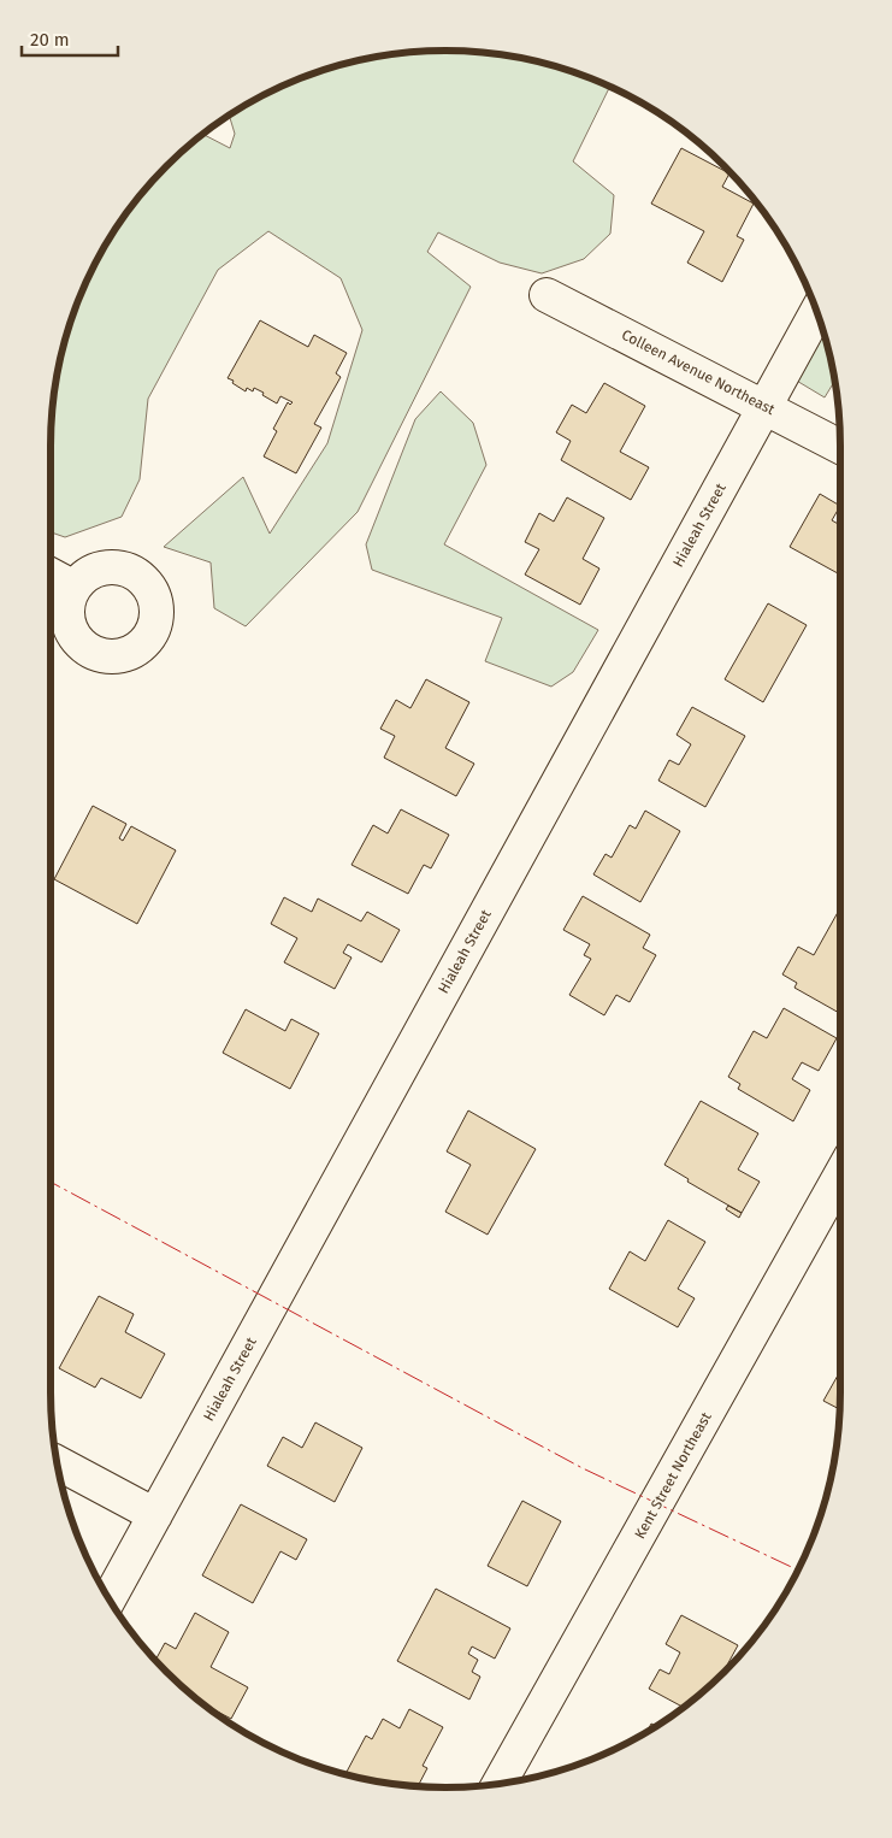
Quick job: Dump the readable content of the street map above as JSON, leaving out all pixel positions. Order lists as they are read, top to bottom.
{
  "streets": {
    "street": ["Colleen Avenue Northeast", "Hialeah Street", "Kent Street Northeast"]
  },
  "crossings": [
    ["Colleen Avenue Northeast", "Hialeah Street"]
  ],
  "scale_bar": "20 m"
}
